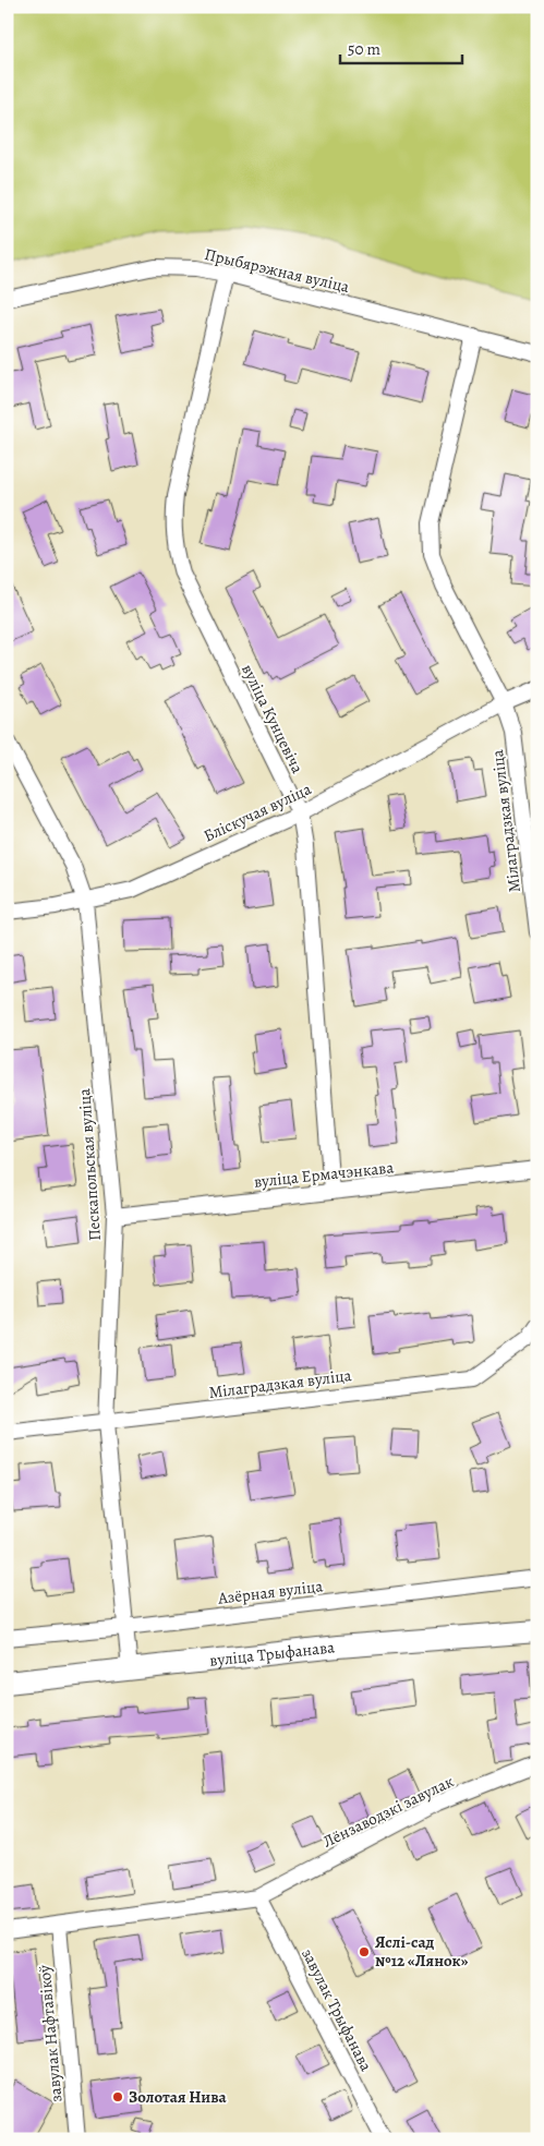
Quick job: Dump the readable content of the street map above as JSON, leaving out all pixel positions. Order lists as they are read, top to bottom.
{
  "streets": {
    "street": [
      "Прыбярэжная вуліца",
      "вуліца Кунцевіча",
      "Бліскучая вуліца",
      "Мілаградзкая вуліца",
      "Пескапольская вуліца",
      "вуліца Ермачэнкава",
      "Азёрная вуліца",
      "вуліца Трыфанава",
      "Лёнзаводзкі завулак",
      "завулак Трыфанава",
      "завулак Нафтавікоў"
    ]
  },
  "crossings": [
    ["Прыбярэжная вуліца", "вуліца Кунцевіча"],
    ["Прыбярэжная вуліца", "Мілаградзкая вуліца"],
    ["вуліца Кунцевіча", "Бліскучая вуліца"],
    ["вуліца Кунцевіча", "вуліца Ермачэнкава"],
    ["Бліскучая вуліца", "Мілаградзкая вуліца"],
    ["Бліскучая вуліца", "Пескапольская вуліца"],
    ["Мілаградзкая вуліца", "Пескапольская вуліца"],
    ["Пескапольская вуліца", "вуліца Ермачэнкава"],
    ["Пескапольская вуліца", "Азёрная вуліца"],
    ["Пескапольская вуліца", "вуліца Трыфанава"],
    ["Лёнзаводзкі завулак", "завулак Трыфанава"]
  ],
  "places": ["Яслі-сад №12 «Лянок»", "Золотая Нива"],
  "scale_bar": "50 m"
}
